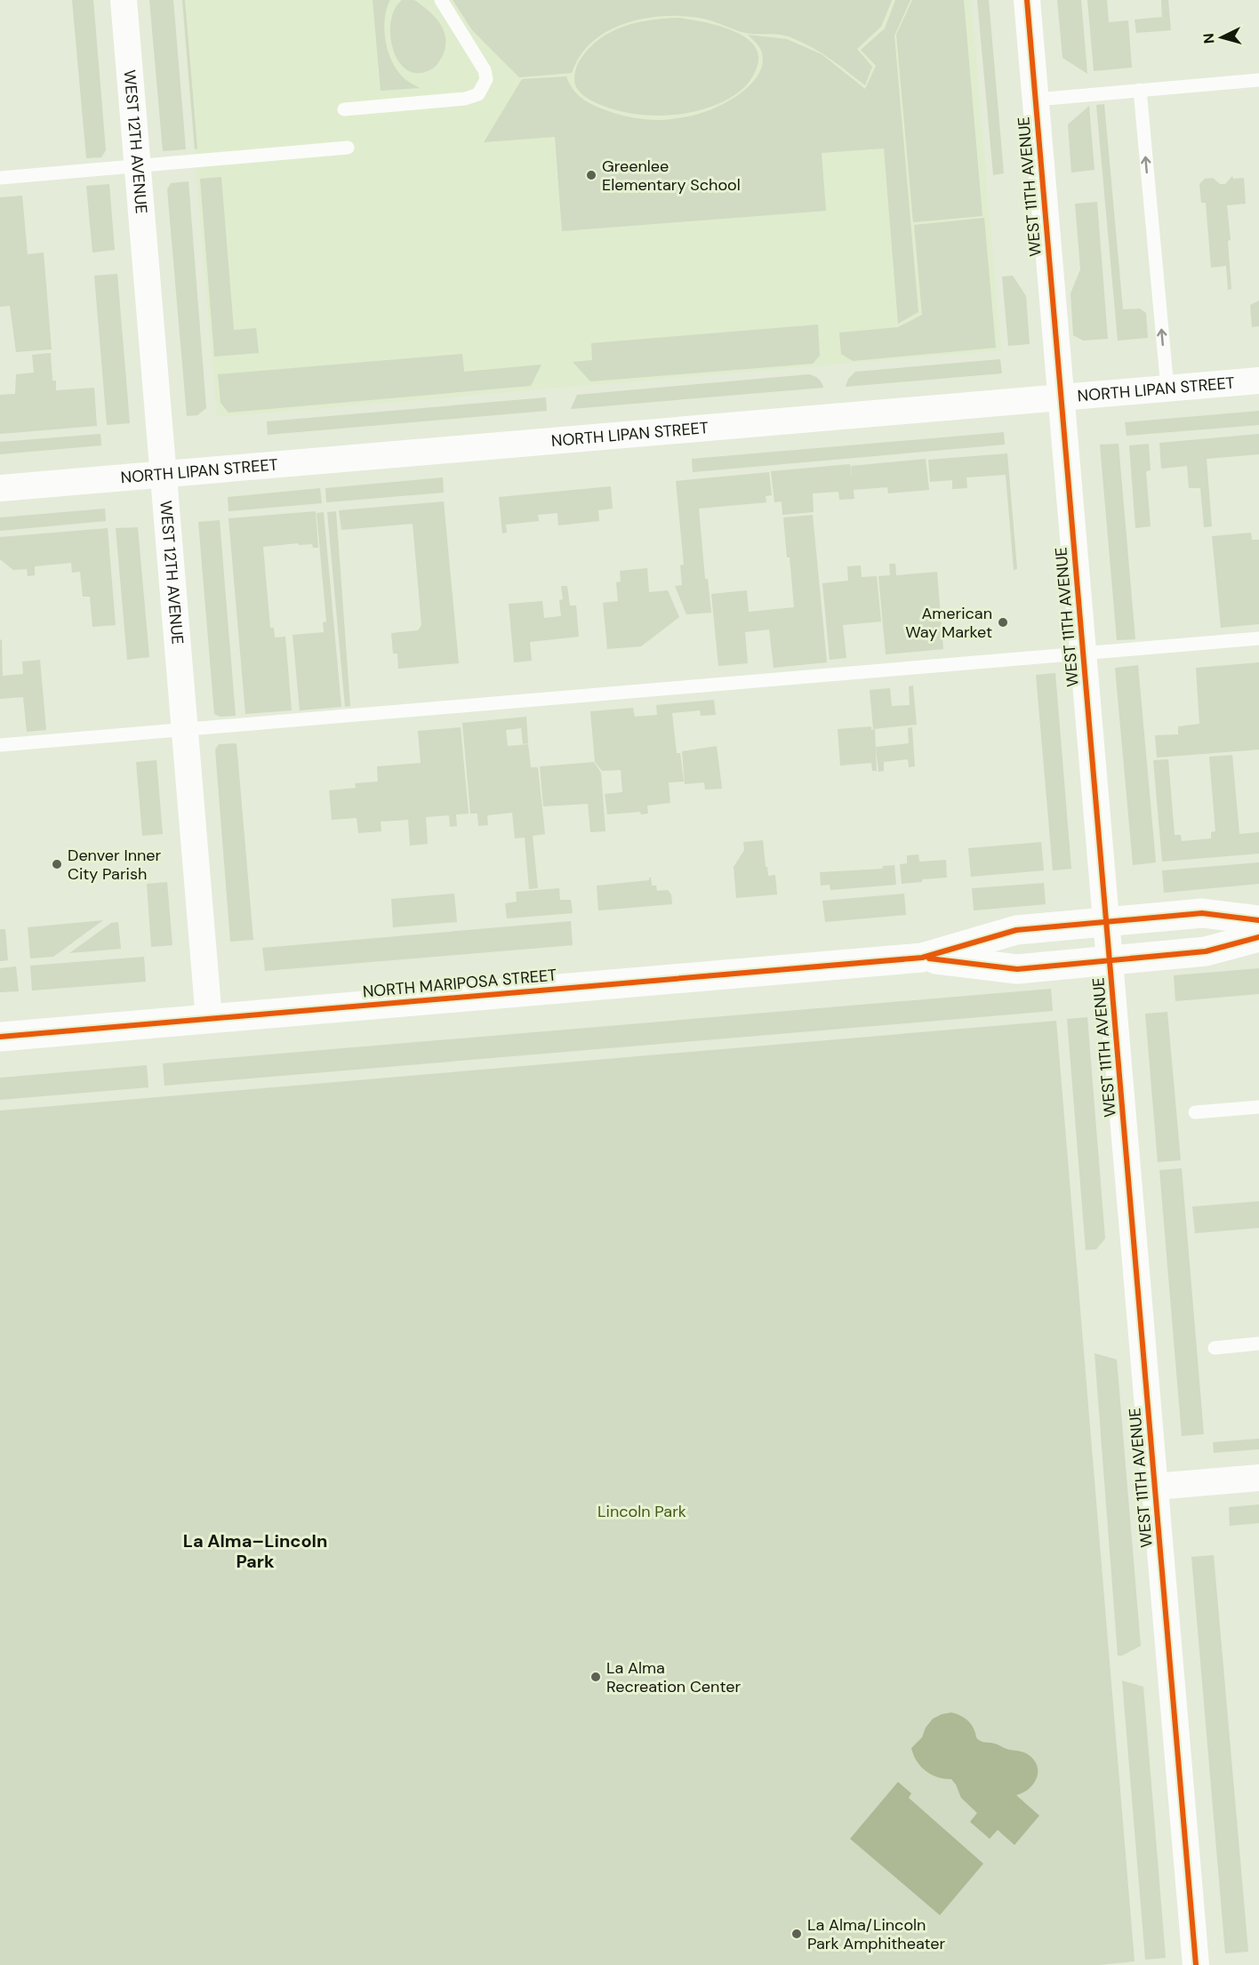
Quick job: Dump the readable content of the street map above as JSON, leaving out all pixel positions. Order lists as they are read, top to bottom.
{
  "streets": {
    "street": [
      "WEST 12TH AVENUE",
      "WEST 11TH AVENUE",
      "NORTH LIPAN STREET",
      "NORTH MARIPOSA STREET"
    ]
  },
  "crossings": [
    ["WEST 12TH AVENUE", "NORTH LIPAN STREET"],
    ["WEST 12TH AVENUE", "NORTH MARIPOSA STREET"],
    ["WEST 11TH AVENUE", "NORTH LIPAN STREET"],
    ["WEST 11TH AVENUE", "NORTH MARIPOSA STREET"]
  ],
  "districts": ["La Alma–Lincoln Park"],
  "parks": ["Lincoln Park"],
  "places": [
    "Greenlee Elementary School",
    "American Way Market",
    "Denver Inner City Parish",
    "La Alma Recreation Center",
    "La Alma/Lincoln Park Amphitheater"
  ],
  "north": "left"
}
